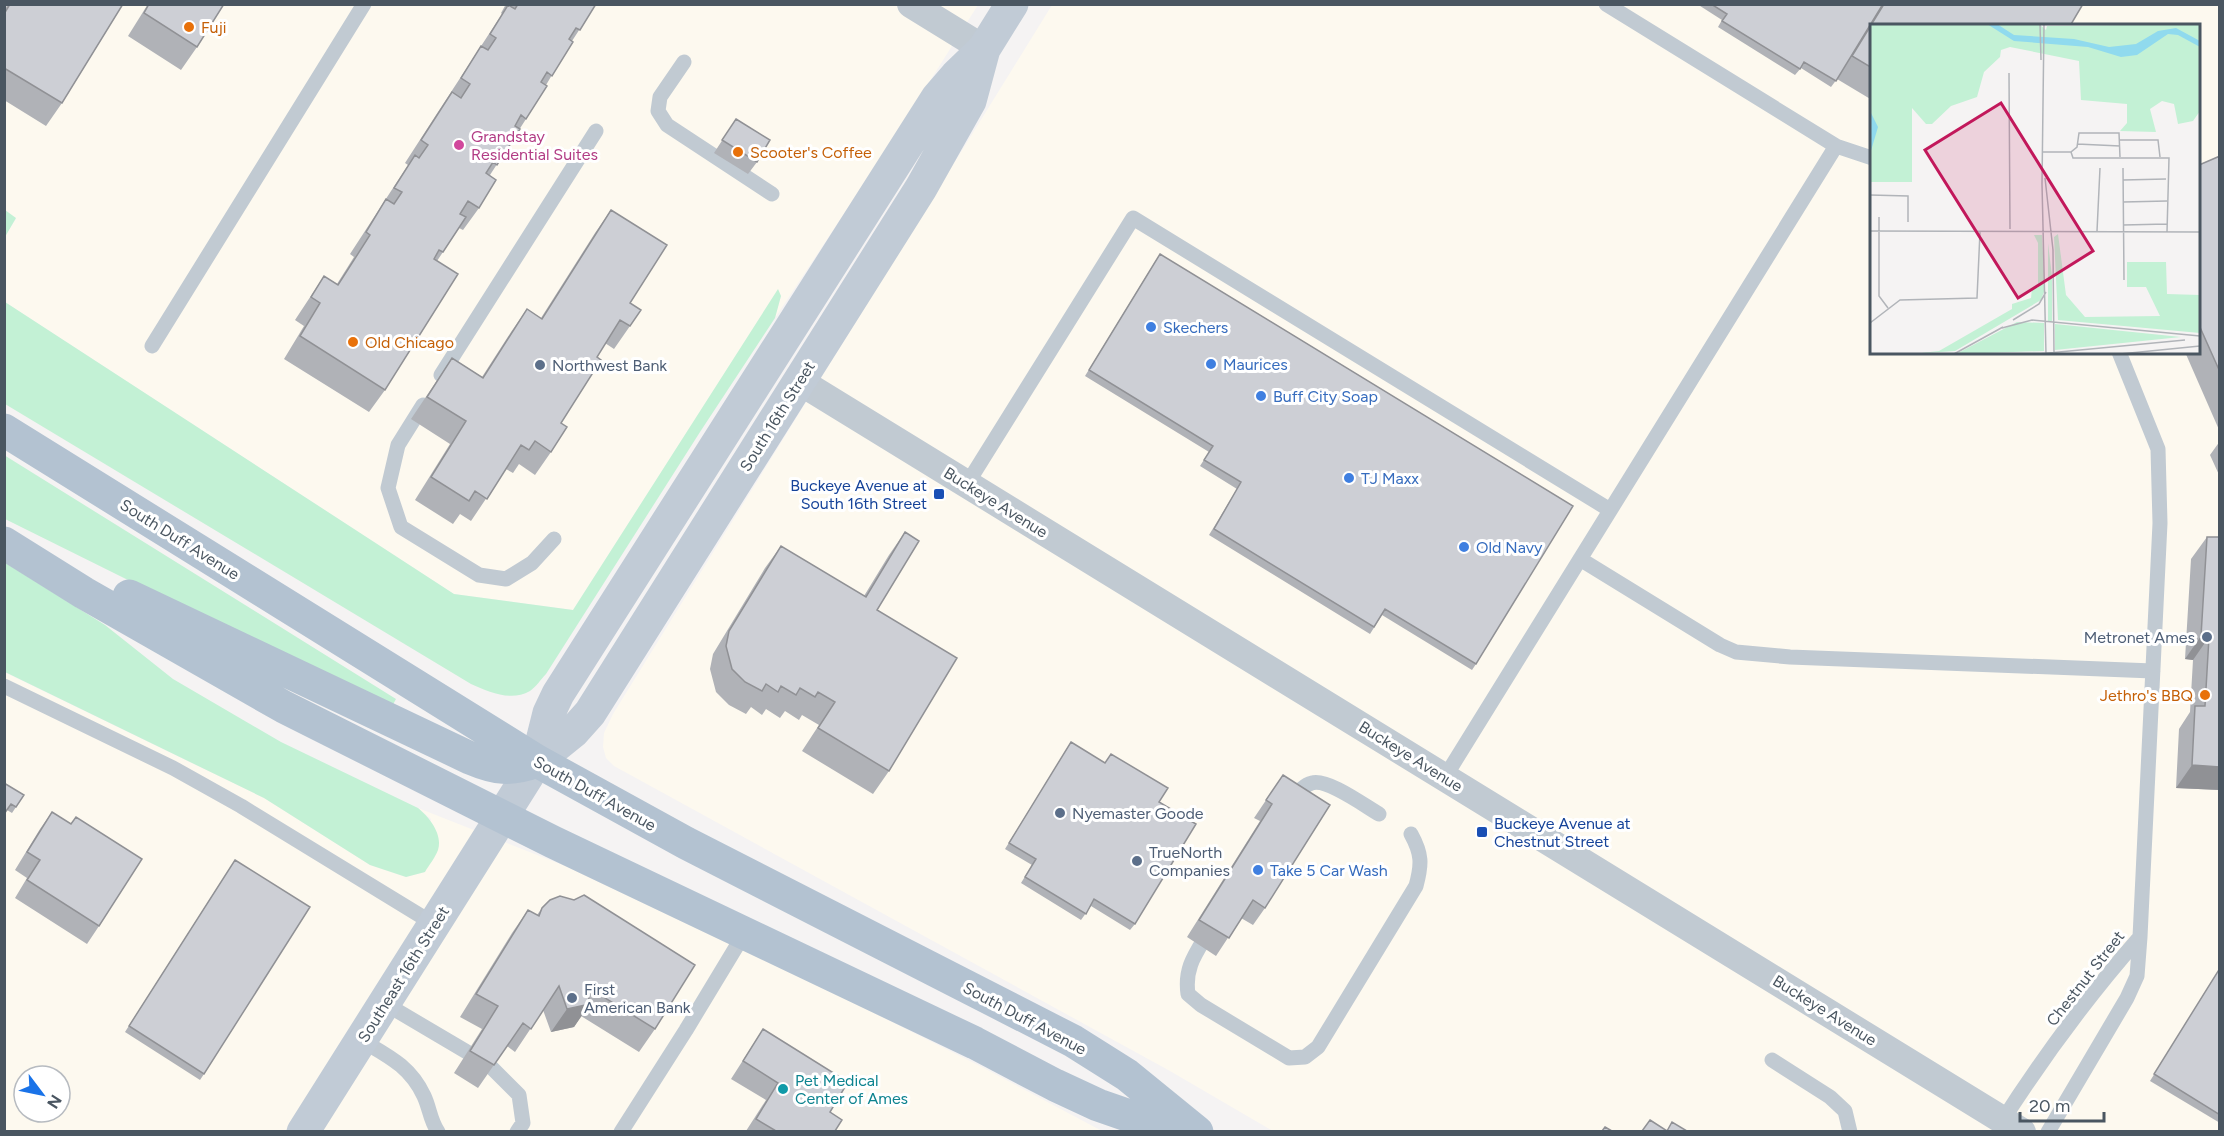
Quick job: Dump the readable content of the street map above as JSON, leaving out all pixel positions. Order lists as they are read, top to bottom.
{
  "streets": {
    "main road": ["South 16th Street", "South Duff Avenue", "Southeast 16th Street"],
    "street": ["Buckeye Avenue"],
    "lane": ["Chestnut Street"]
  },
  "crossings": [
    ["South 16th Street", "Buckeye Avenue"],
    ["South 16th Street", "South Duff Avenue"],
    ["South 16th Street", "Southeast 16th Street"],
    ["Buckeye Avenue", "Chestnut Street"]
  ],
  "places": {
    "other": [
      "Fuji",
      "Grandstay Residential Suites",
      "Scooter's Coffee",
      "Skechers",
      "Old Chicago",
      "Maurices",
      "Northwest Bank",
      "Buff City Soap",
      "TJ Maxx",
      "Old Navy",
      "Metronet Ames",
      "Jethro's BBQ",
      "Nyemaster Goode",
      "TrueNorth Companies",
      "Take 5 Car Wash",
      "First American Bank",
      "Pet Medical Center of Ames"
    ],
    "transit": ["Buckeye Avenue at South 16th Street", "Buckeye Avenue at Chestnut Street"]
  },
  "scale_bar": "20 m",
  "north": "bottom right"
}
